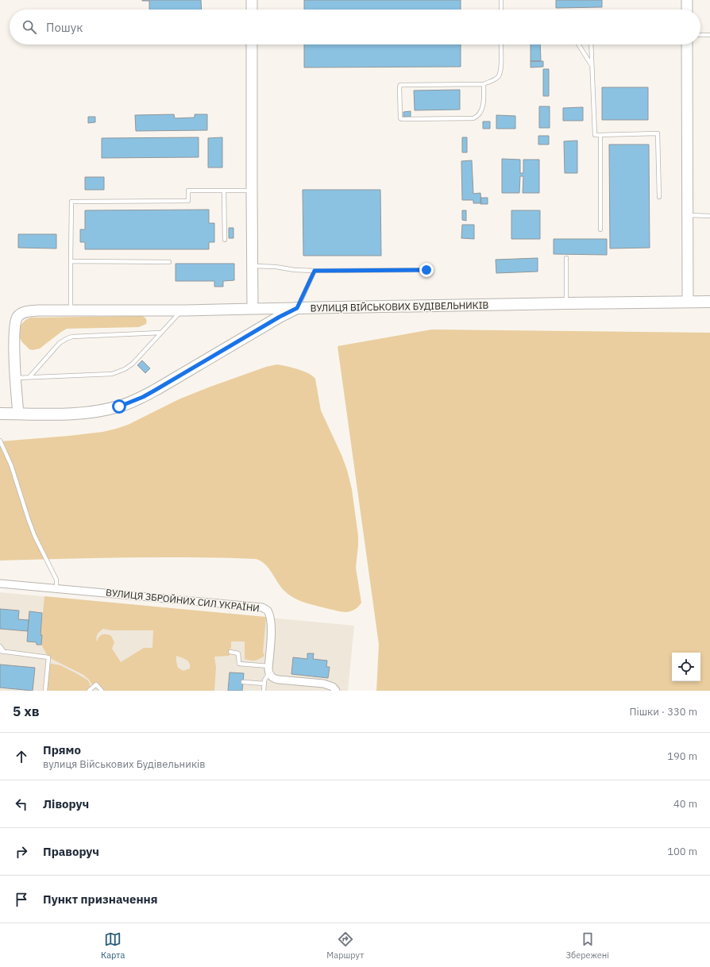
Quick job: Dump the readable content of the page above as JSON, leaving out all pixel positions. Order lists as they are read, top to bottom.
{
  "streets": {
    "main road": ["ВУЛИЦЯ ВІЙСЬКОВИХ БУДІВЕЛЬНИКІВ"],
    "street": ["ВУЛИЦЯ ЗБРОЙНИХ СИЛ УКРАЇНИ"]
  },
  "page": {
    "search": "Пошук",
    "heading": ["5 хв", "Пішки · 330 m"],
    "list": [
      ["Прямо", "вулиця Військових Будівельників", "190 m"],
      ["Ліворуч", "40 m"],
      ["Праворуч", "100 m"],
      "Пункт призначення"
    ],
    "nav": ["Карта", "Маршрут", "Збережені"]
  }
}
